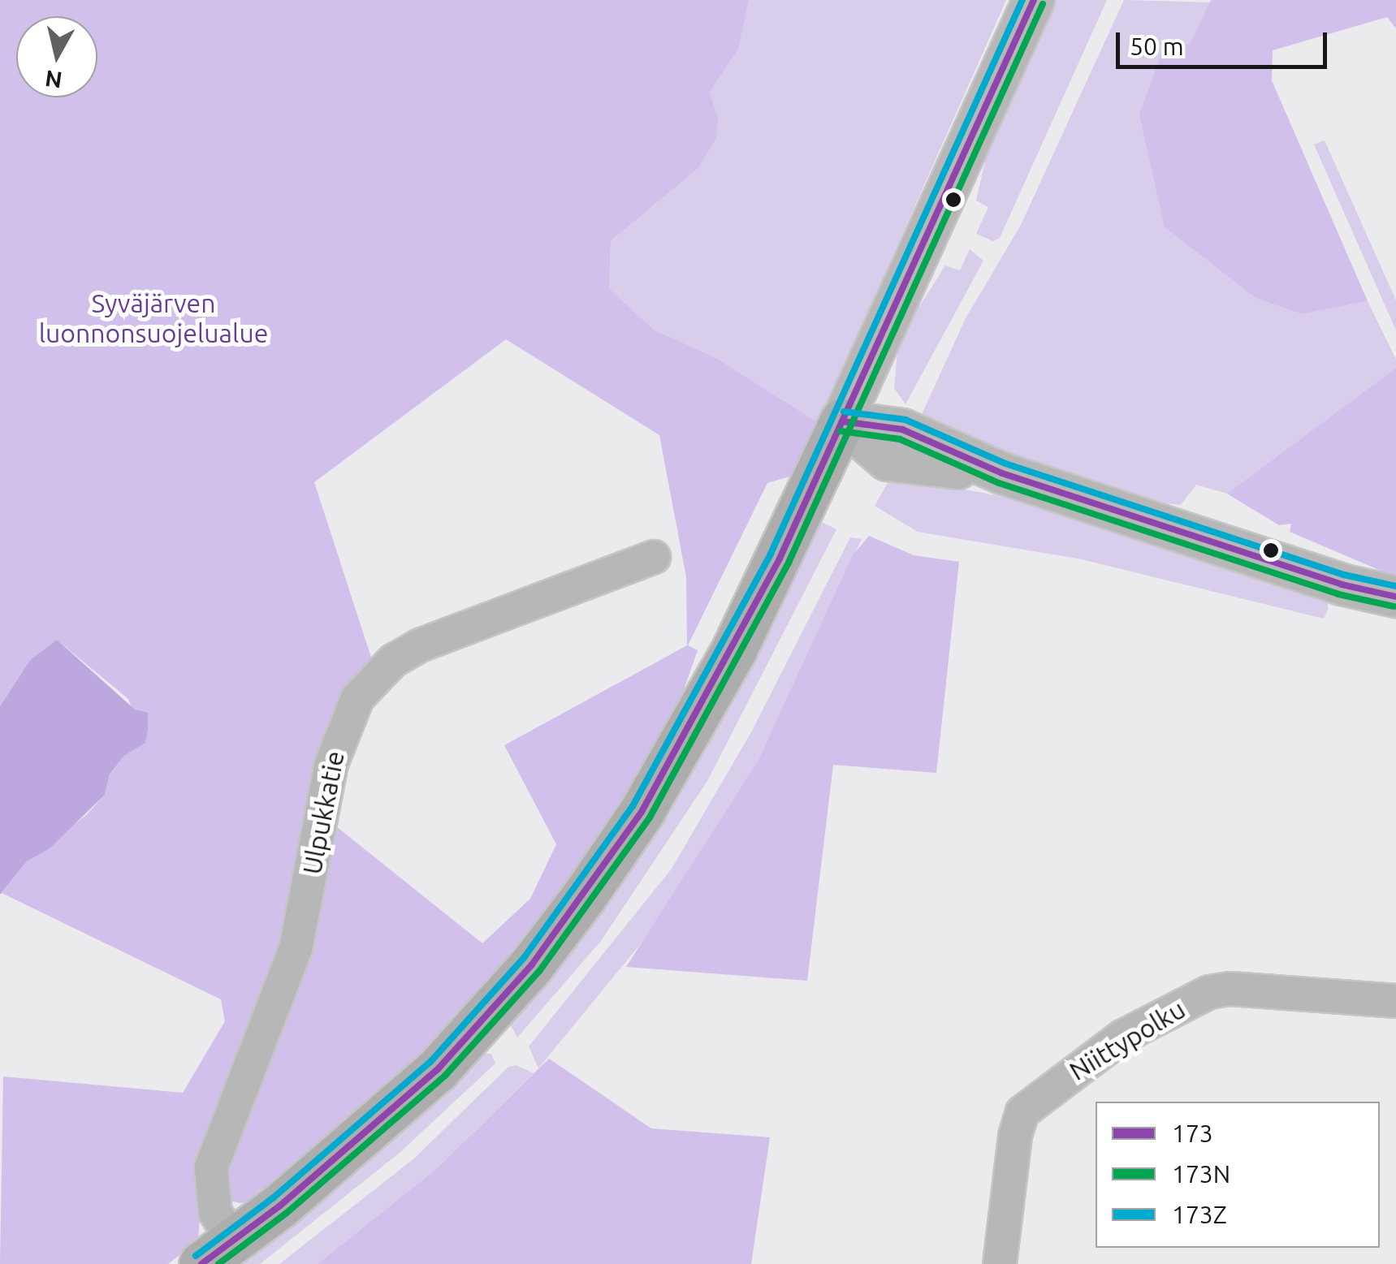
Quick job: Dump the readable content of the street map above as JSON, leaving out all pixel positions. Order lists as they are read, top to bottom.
{
  "streets": {
    "street": ["Ulpukkatie", "Niittypolku"]
  },
  "parks": ["Syväjärven luonnonsuojelualue"],
  "lines": ["transit line 173", "transit line 173Z", "transit line 173N"],
  "legend": ["173", "173N", "173Z"],
  "scale_bar": "50 m",
  "north": "bottom"
}
